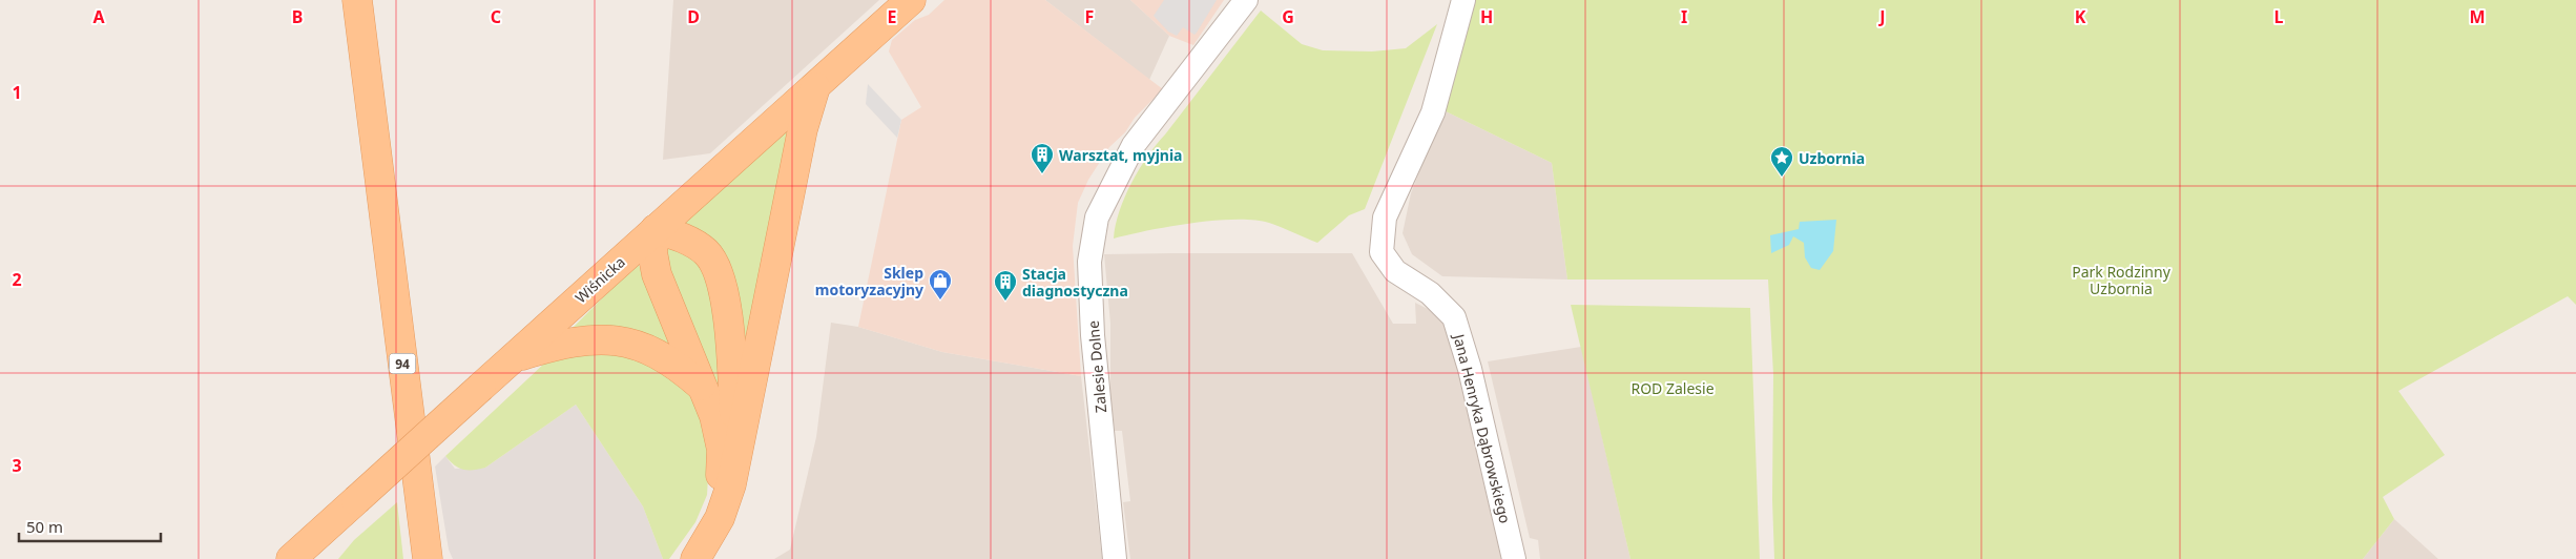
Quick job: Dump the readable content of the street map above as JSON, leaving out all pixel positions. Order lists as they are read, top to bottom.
{
  "streets": {
    "main road": ["Wiśnicka", "94"],
    "street": ["Zalesie Dolne", "Jana Henryka Dąbrowskiego"]
  },
  "parks": ["Park Rodzinny Uzbornia", "ROD Zalesie"],
  "places": {
    "building": ["Warsztat, myjnia", "Stacja diagnostyczna"],
    "place": ["Uzbornia"],
    "shop": ["Sklep motoryzacyjny"]
  },
  "scale_bar": "50 m",
  "grid": {
    "columns": [
      "A",
      "B",
      "C",
      "D",
      "E",
      "F",
      "G",
      "H",
      "I",
      "J",
      "K",
      "L",
      "M"
    ],
    "rows": ["1", "2", "3"]
  }
}
